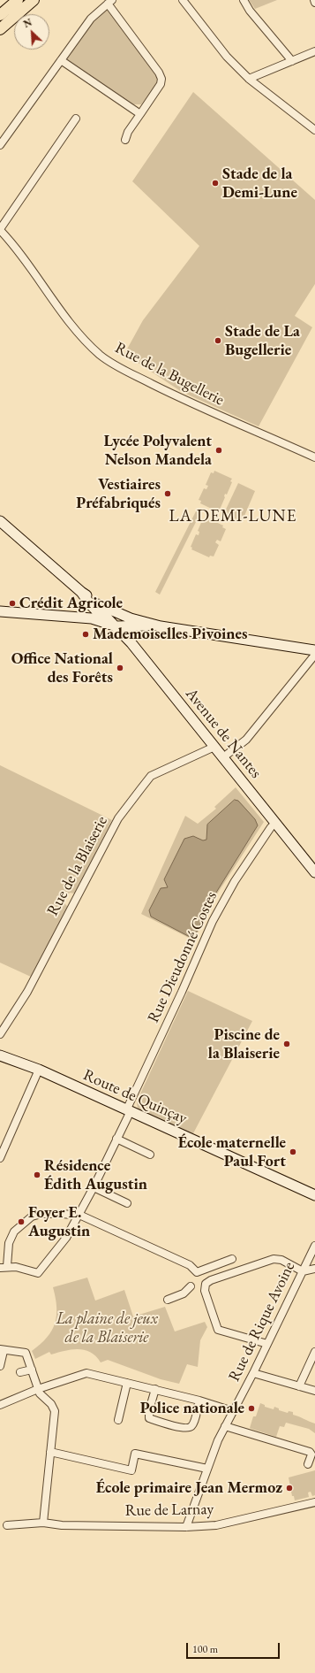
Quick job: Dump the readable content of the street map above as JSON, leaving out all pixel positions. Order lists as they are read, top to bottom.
{
  "streets": {
    "main road": ["Avenue de Nantes", "Route de Quinçay"],
    "street": [
      "Rue de la Bugellerie",
      "Rue de la Blaiserie",
      "Rue Dieudonné Costes",
      "Rue de Rique Avoine",
      "Rue de Larnay"
    ]
  },
  "crossings": [
    ["Avenue de Nantes", "Rue de la Blaiserie"],
    ["Avenue de Nantes", "Rue Dieudonné Costes"],
    ["Rue Dieudonné Costes", "Route de Quinçay"],
    ["Rue de Rique Avoine", "Rue de Larnay"]
  ],
  "districts": ["LA DEMI-LUNE"],
  "parks": ["La plaine de jeux de la Blaiserie"],
  "places": [
    "Stade de la Demi-Lune",
    "Stade de La Bugellerie",
    "Lycée Polyvalent Nelson Mandela",
    "Vestiaires Préfabriqués",
    "Crédit Agricole",
    "Mademoiselles Pivoines",
    "Office National des Forêts",
    "Piscine de la Blaiserie",
    "École maternelle Paul Fort",
    "Résidence Édith Augustin",
    "Foyer E. Augustin",
    "Police nationale",
    "École primaire Jean Mermoz"
  ],
  "scale_bar": "100 m",
  "north": "top left"
}
